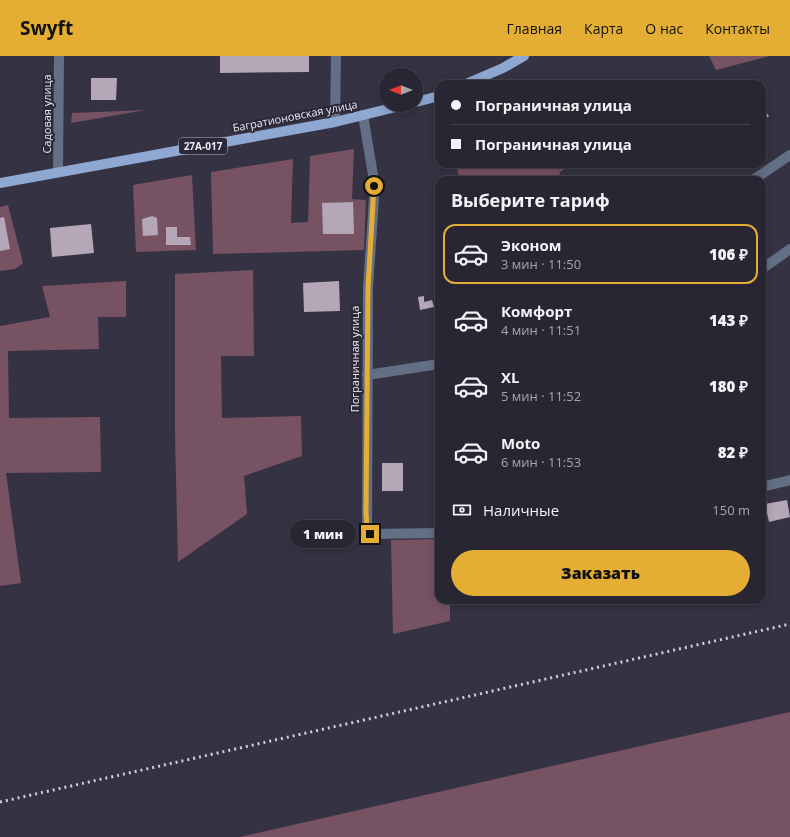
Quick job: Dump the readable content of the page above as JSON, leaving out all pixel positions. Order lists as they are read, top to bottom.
{
  "streets": {
    "main road": ["Багратионовская улица", "27А-017"],
    "street": ["Садовая улица", "Пограничная улица"]
  },
  "crossings": [
    ["Садовая улица", "Багратионовская улица"],
    ["Багратионовская улица", "Пограничная улица"]
  ],
  "north": "left",
  "page": {
    "header": "Swyft",
    "nav": [
      "Главная",
      "Карта",
      "О нас",
      "Контакты"
    ],
    "banner": ["Пограничная улица", "Пограничная улица"],
    "heading": "Выберите тариф",
    "list": [
      {
        "name": "Эконом",
        "note": "3 мин · 11:50",
        "value": "106 ₽"
      },
      {
        "name": "Комфорт",
        "note": "4 мин · 11:51",
        "value": "143 ₽"
      },
      {
        "name": "XL",
        "note": "5 мин · 11:52",
        "value": "180 ₽"
      },
      {
        "name": "Moto",
        "note": "6 мин · 11:53",
        "value": "82 ₽"
      }
    ],
    "pay": ["Наличные", "150 m"],
    "bubble": "1 мин",
    "buttons": "Заказать"
  }
}
